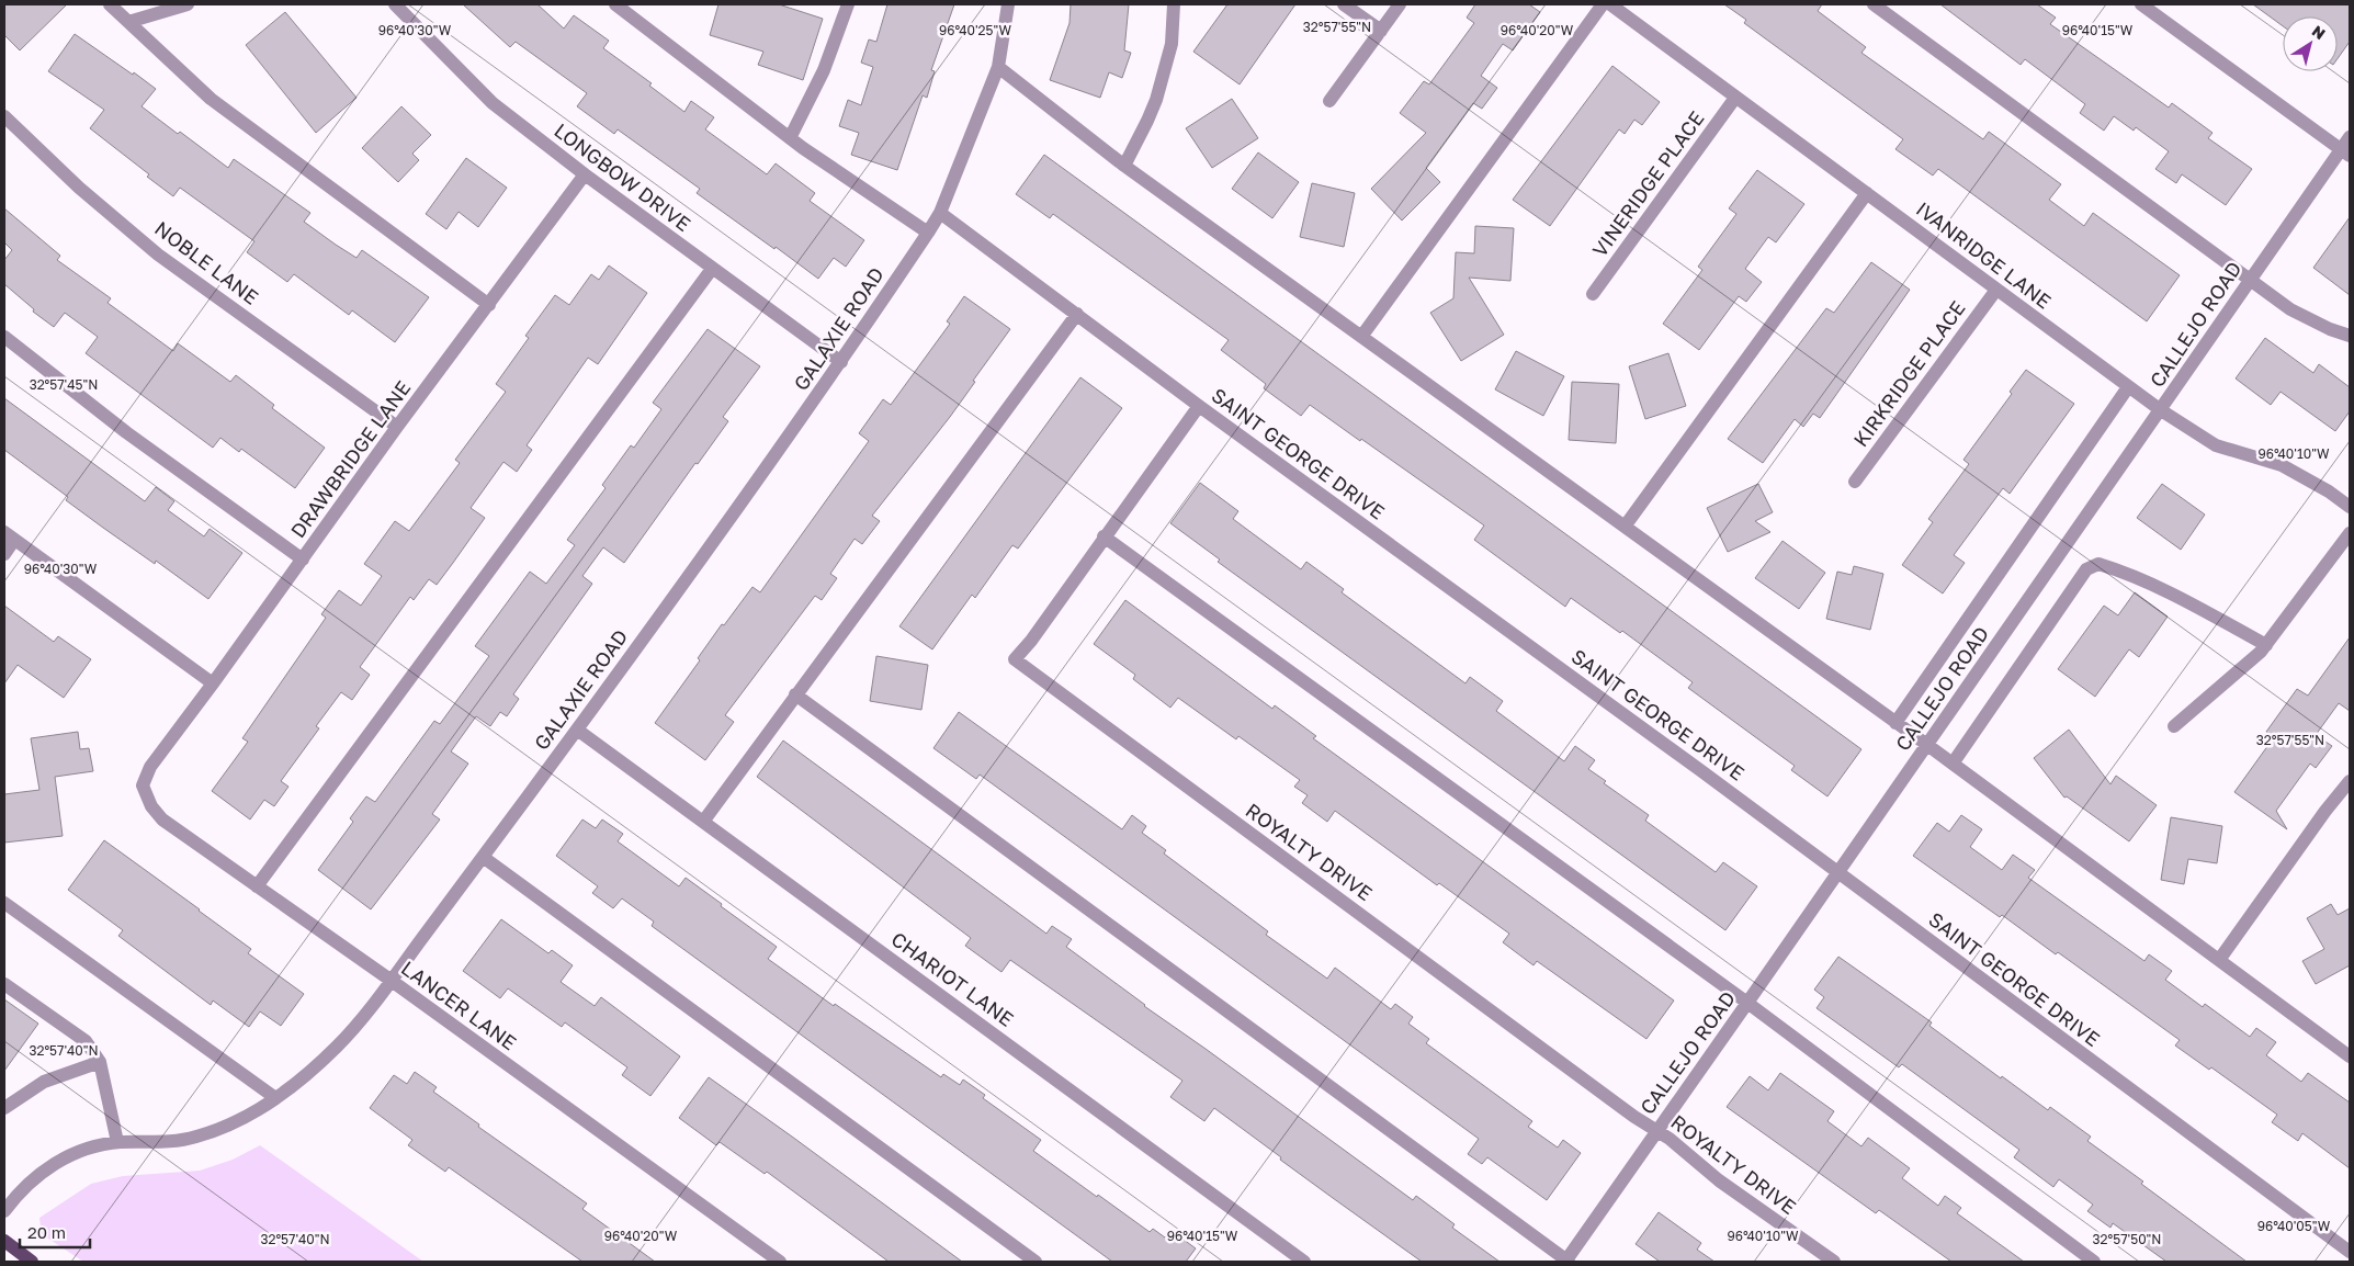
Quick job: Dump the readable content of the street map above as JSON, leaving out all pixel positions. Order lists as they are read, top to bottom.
{
  "streets": {
    "street": [
      "LONGBOW DRIVE",
      "VINERIDGE PLACE",
      "IVANRIDGE LANE",
      "NOBLE LANE",
      "CALLEJO ROAD",
      "GALAXIE ROAD",
      "KIRKRIDGE PLACE",
      "SAINT GEORGE DRIVE",
      "DRAWBRIDGE LANE",
      "ROYALTY DRIVE",
      "CHARIOT LANE",
      "LANCER LANE"
    ]
  },
  "crossings": [
    ["LONGBOW DRIVE", "GALAXIE ROAD"],
    ["LONGBOW DRIVE", "DRAWBRIDGE LANE"],
    ["VINERIDGE PLACE", "IVANRIDGE LANE"],
    ["IVANRIDGE LANE", "CALLEJO ROAD"],
    ["IVANRIDGE LANE", "KIRKRIDGE PLACE"],
    ["NOBLE LANE", "DRAWBRIDGE LANE"],
    ["CALLEJO ROAD", "SAINT GEORGE DRIVE"],
    ["CALLEJO ROAD", "ROYALTY DRIVE"],
    ["GALAXIE ROAD", "SAINT GEORGE DRIVE"],
    ["GALAXIE ROAD", "CHARIOT LANE"],
    ["GALAXIE ROAD", "LANCER LANE"],
    ["SAINT GEORGE DRIVE", "ROYALTY DRIVE"],
    ["DRAWBRIDGE LANE", "LANCER LANE"]
  ],
  "scale_bar": "20 m",
  "north": "top right",
  "coordinates": [
    "32°57'55\"N",
    "96°40'30\"W",
    "96°40'25\"W",
    "96°40'20\"W",
    "96°40'15\"W",
    "32°57'45\"N",
    "96°40'10\"W",
    "32°57'40\"N",
    "96°40'05\"W",
    "32°57'50\"N"
  ]
}
